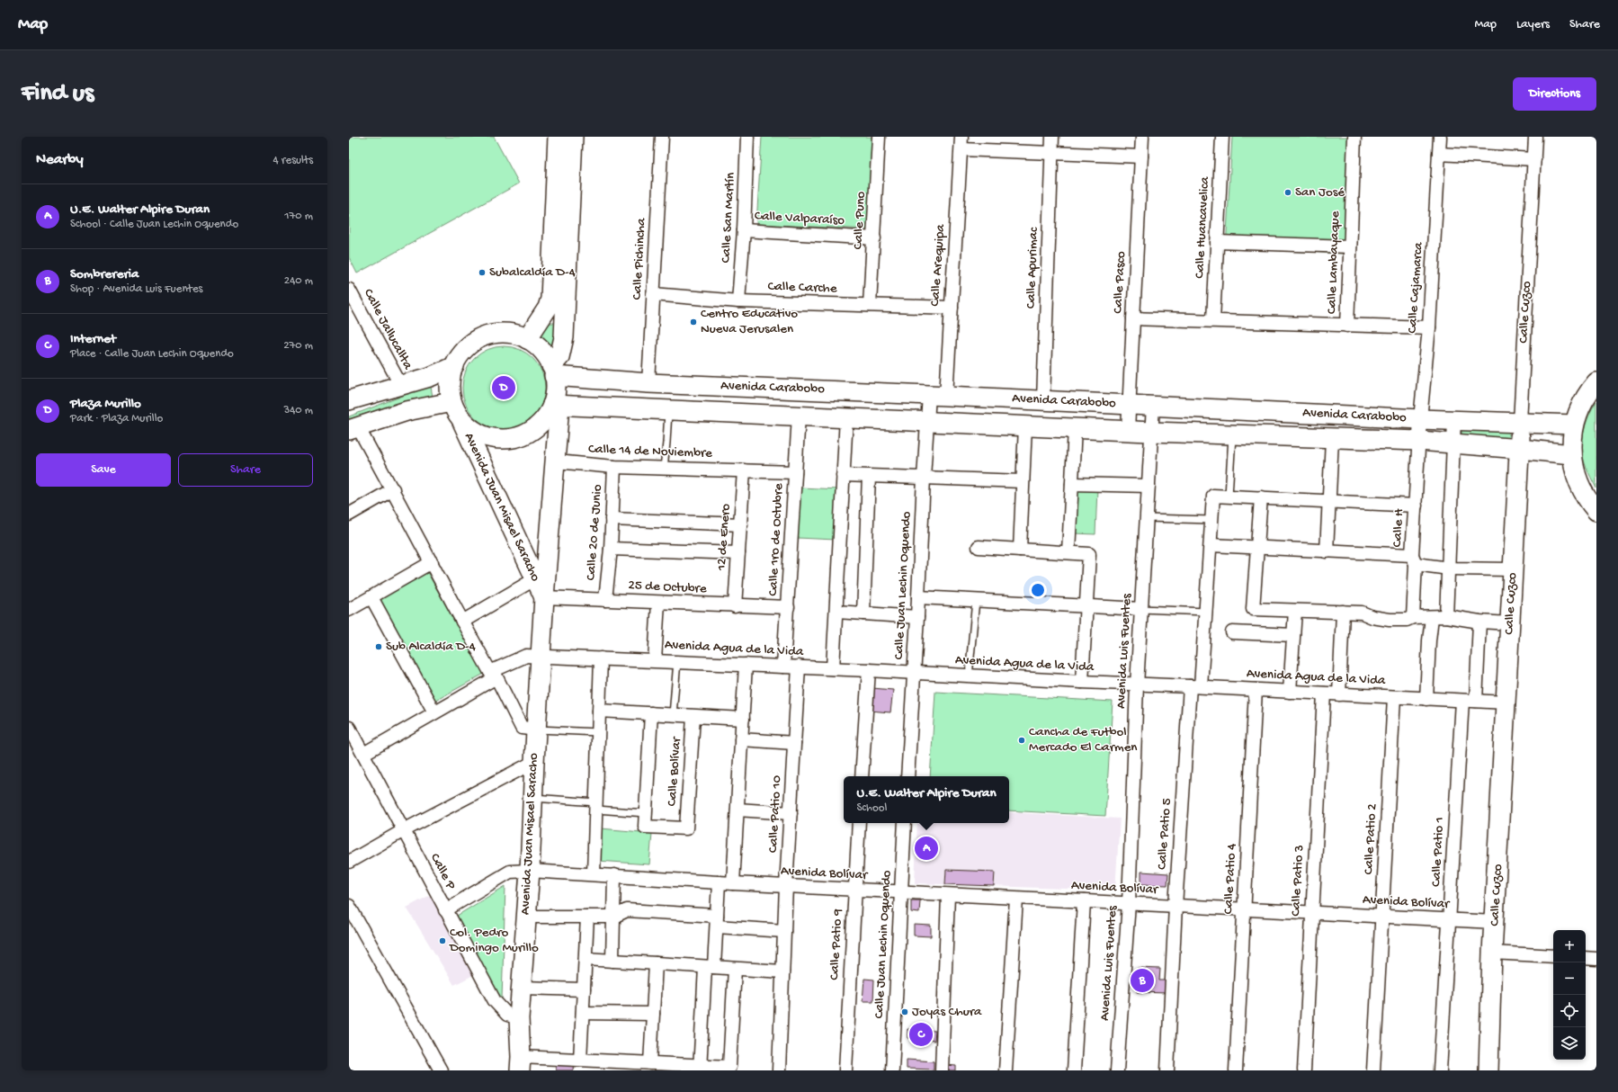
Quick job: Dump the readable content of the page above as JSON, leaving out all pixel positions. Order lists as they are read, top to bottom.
{
  "streets": {
    "street": [
      "Calle San Martín",
      "Calle Valparaíso",
      "Calle Puno",
      "Calle Huancavelica",
      "Calle Pichincha",
      "Calle Lambayaque",
      "Calle Arequipa",
      "Calle Apurimac",
      "Calle Pasco",
      "Calle Carche",
      "Calle Cajamarca",
      "Calle Cuzco",
      "Calle Jallucallta",
      "Avenida Carabobo",
      "Calle 14 de Noviembre",
      "Avenida Juan Misael Saracho",
      "Calle H",
      "Calle 20 de Junio",
      "12 de Enero",
      "Calle 1ro de Octubre",
      "Calle Juan Lechin Oquendo",
      "25 de Octubre",
      "Avenida Agua de la Vida",
      "Avenida Luis Fuentes",
      "Calle Bolívar",
      "Calle Patio 10",
      "Calle Patio 5",
      "Calle Patio 2",
      "Calle Patio 1",
      "Calle P",
      "Avenida Bolívar",
      "Calle Patio 4",
      "Calle Patio 3",
      "Calle Patio 9"
    ]
  },
  "crossings": [
    ["Calle San Martín", "Calle Valparaíso"],
    ["Calle San Martín", "Calle Carche"],
    ["Calle Valparaíso", "Calle Puno"],
    ["Calle Puno", "Calle Carche"],
    ["Calle Pichincha", "Calle Carche"],
    ["Calle Pichincha", "Avenida Carabobo"],
    ["Calle Arequipa", "Calle Carche"],
    ["Calle Arequipa", "Avenida Carabobo"],
    ["Calle Arequipa", "Calle Juan Lechin Oquendo"],
    ["Calle Apurimac", "Avenida Carabobo"],
    ["Calle Pasco", "Avenida Carabobo"],
    ["Calle Cajamarca", "Avenida Carabobo"],
    ["Calle Cajamarca", "Calle H"],
    ["Calle Cuzco", "Avenida Carabobo"],
    ["Calle Cuzco", "Avenida Agua de la Vida"],
    ["Calle Cuzco", "Avenida Bolívar"],
    ["Avenida Carabobo", "Avenida Juan Misael Saracho"],
    ["Avenida Carabobo", "Calle H"],
    ["Avenida Carabobo", "Calle 1ro de Octubre"],
    ["Avenida Carabobo", "Calle Juan Lechin Oquendo"],
    ["Avenida Carabobo", "Avenida Luis Fuentes"],
    ["Calle 14 de Noviembre", "Avenida Juan Misael Saracho"],
    ["Calle 14 de Noviembre", "Calle 20 de Junio"],
    ["Calle 14 de Noviembre", "12 de Enero"],
    ["Calle 14 de Noviembre", "Calle 1ro de Octubre"],
    ["Avenida Juan Misael Saracho", "25 de Octubre"],
    ["Avenida Juan Misael Saracho", "Avenida Agua de la Vida"],
    ["Avenida Juan Misael Saracho", "Calle P"],
    ["Calle 20 de Junio", "25 de Octubre"],
    ["12 de Enero", "25 de Octubre"],
    ["Calle 1ro de Octubre", "25 de Octubre"],
    ["Calle 1ro de Octubre", "Avenida Agua de la Vida"],
    ["Calle Juan Lechin Oquendo", "Avenida Agua de la Vida"],
    ["Calle Juan Lechin Oquendo", "Avenida Bolívar"],
    ["Avenida Agua de la Vida", "Avenida Luis Fuentes"],
    ["Avenida Agua de la Vida", "Calle Patio 10"],
    ["Avenida Agua de la Vida", "Calle Patio 5"],
    ["Avenida Agua de la Vida", "Calle Patio 2"],
    ["Avenida Agua de la Vida", "Calle Patio 1"],
    ["Avenida Agua de la Vida", "Calle P"],
    ["Avenida Agua de la Vida", "Calle Patio 4"],
    ["Avenida Agua de la Vida", "Calle Patio 3"],
    ["Avenida Luis Fuentes", "Avenida Bolívar"],
    ["Calle Patio 10", "Avenida Bolívar"],
    ["Calle Patio 5", "Avenida Bolívar"],
    ["Calle Patio 2", "Avenida Bolívar"],
    ["Calle Patio 1", "Avenida Bolívar"],
    ["Avenida Bolívar", "Calle Patio 4"],
    ["Avenida Bolívar", "Calle Patio 3"],
    ["Avenida Bolívar", "Calle Patio 9"]
  ],
  "places": [
    "San José",
    "Subalcaldía D-4",
    "Centro Educativo Nueva Jerusalen",
    "Sub Alcaldía D-4",
    "Cancha de Futbol Mercado El Carmen",
    "Col. Pedro Domingo Murillo",
    "Joyas Chura"
  ],
  "page": {
    "header": "Map",
    "nav": ["Map", "Layers", "Share"],
    "buttons": [
      "Directions",
      ["Save", "Share"]
    ],
    "title": "Find us",
    "heading": ["Nearby", "4 results"],
    "list": [
      {
        "mark": "A",
        "name": "U.E. Walter Alpire Duran",
        "note": "School · Calle Juan Lechin Oquendo",
        "value": "170 m"
      },
      {
        "mark": "B",
        "name": "Sombrereria",
        "note": "Shop · Avenida Luis Fuentes",
        "value": "240 m"
      },
      {
        "mark": "C",
        "name": "Internet",
        "note": "Place · Calle Juan Lechin Oquendo",
        "value": "270 m"
      },
      {
        "mark": "D",
        "name": "Plaza Murillo",
        "note": "Park · Plaza Murillo",
        "value": "340 m"
      }
    ],
    "pins": [
      "D",
      "A",
      "B",
      "C"
    ],
    "popup": ["U.E. Walter Alpire Duran", "School"],
    "map_buttons": ["+", "−"]
  }
}
